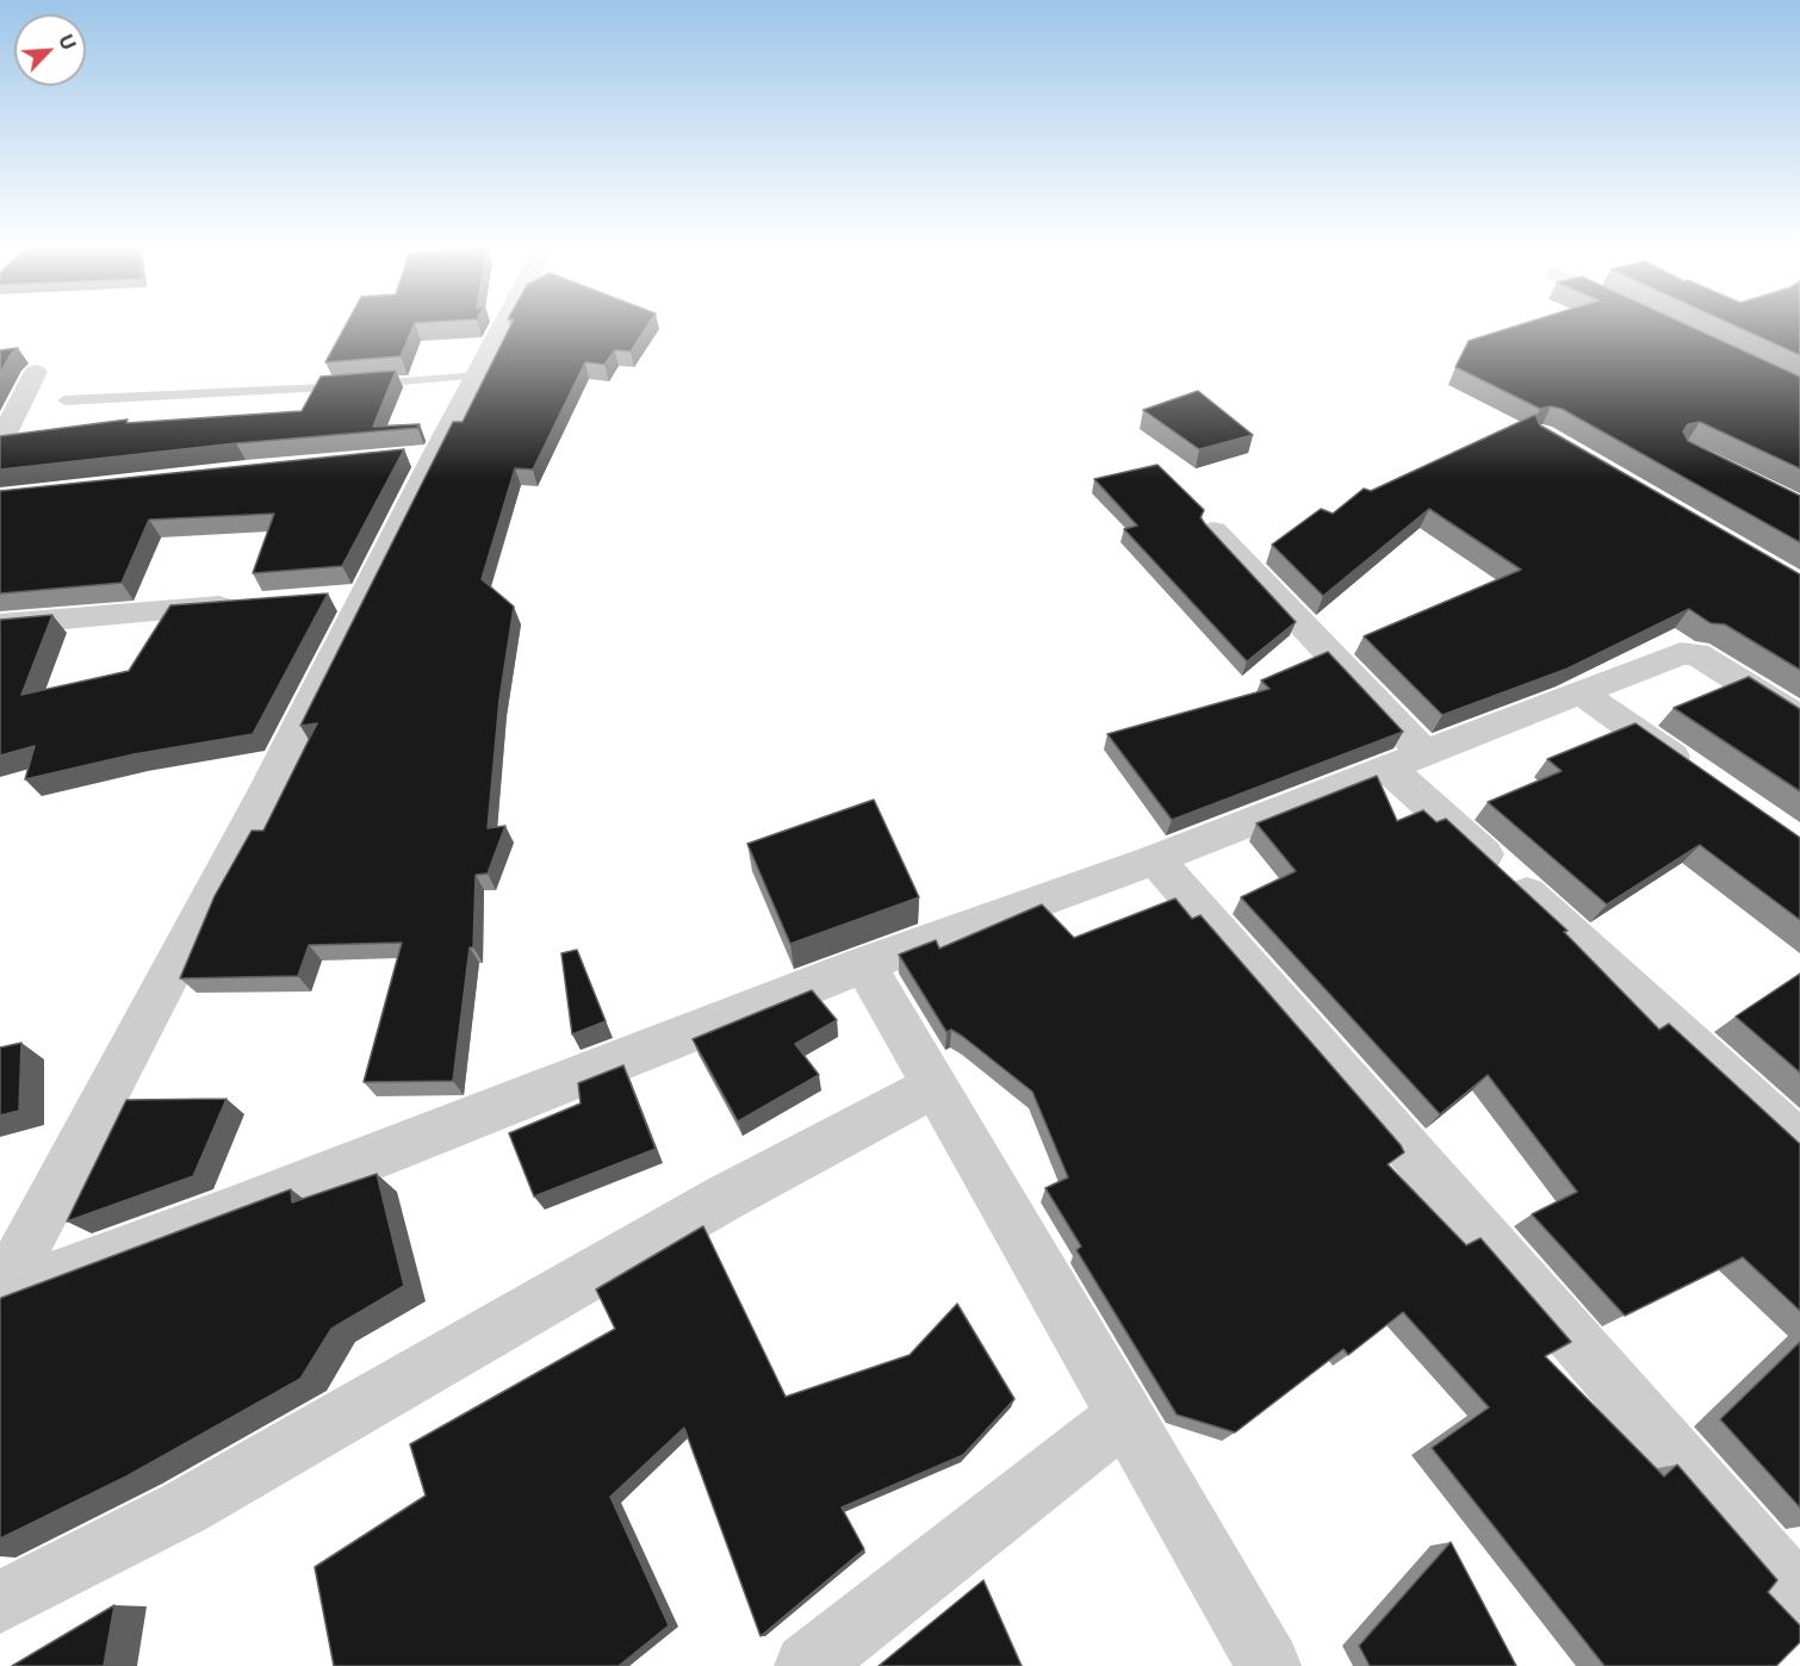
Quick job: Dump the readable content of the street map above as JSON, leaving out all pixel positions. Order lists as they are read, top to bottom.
{
  "north": "top right"
}
